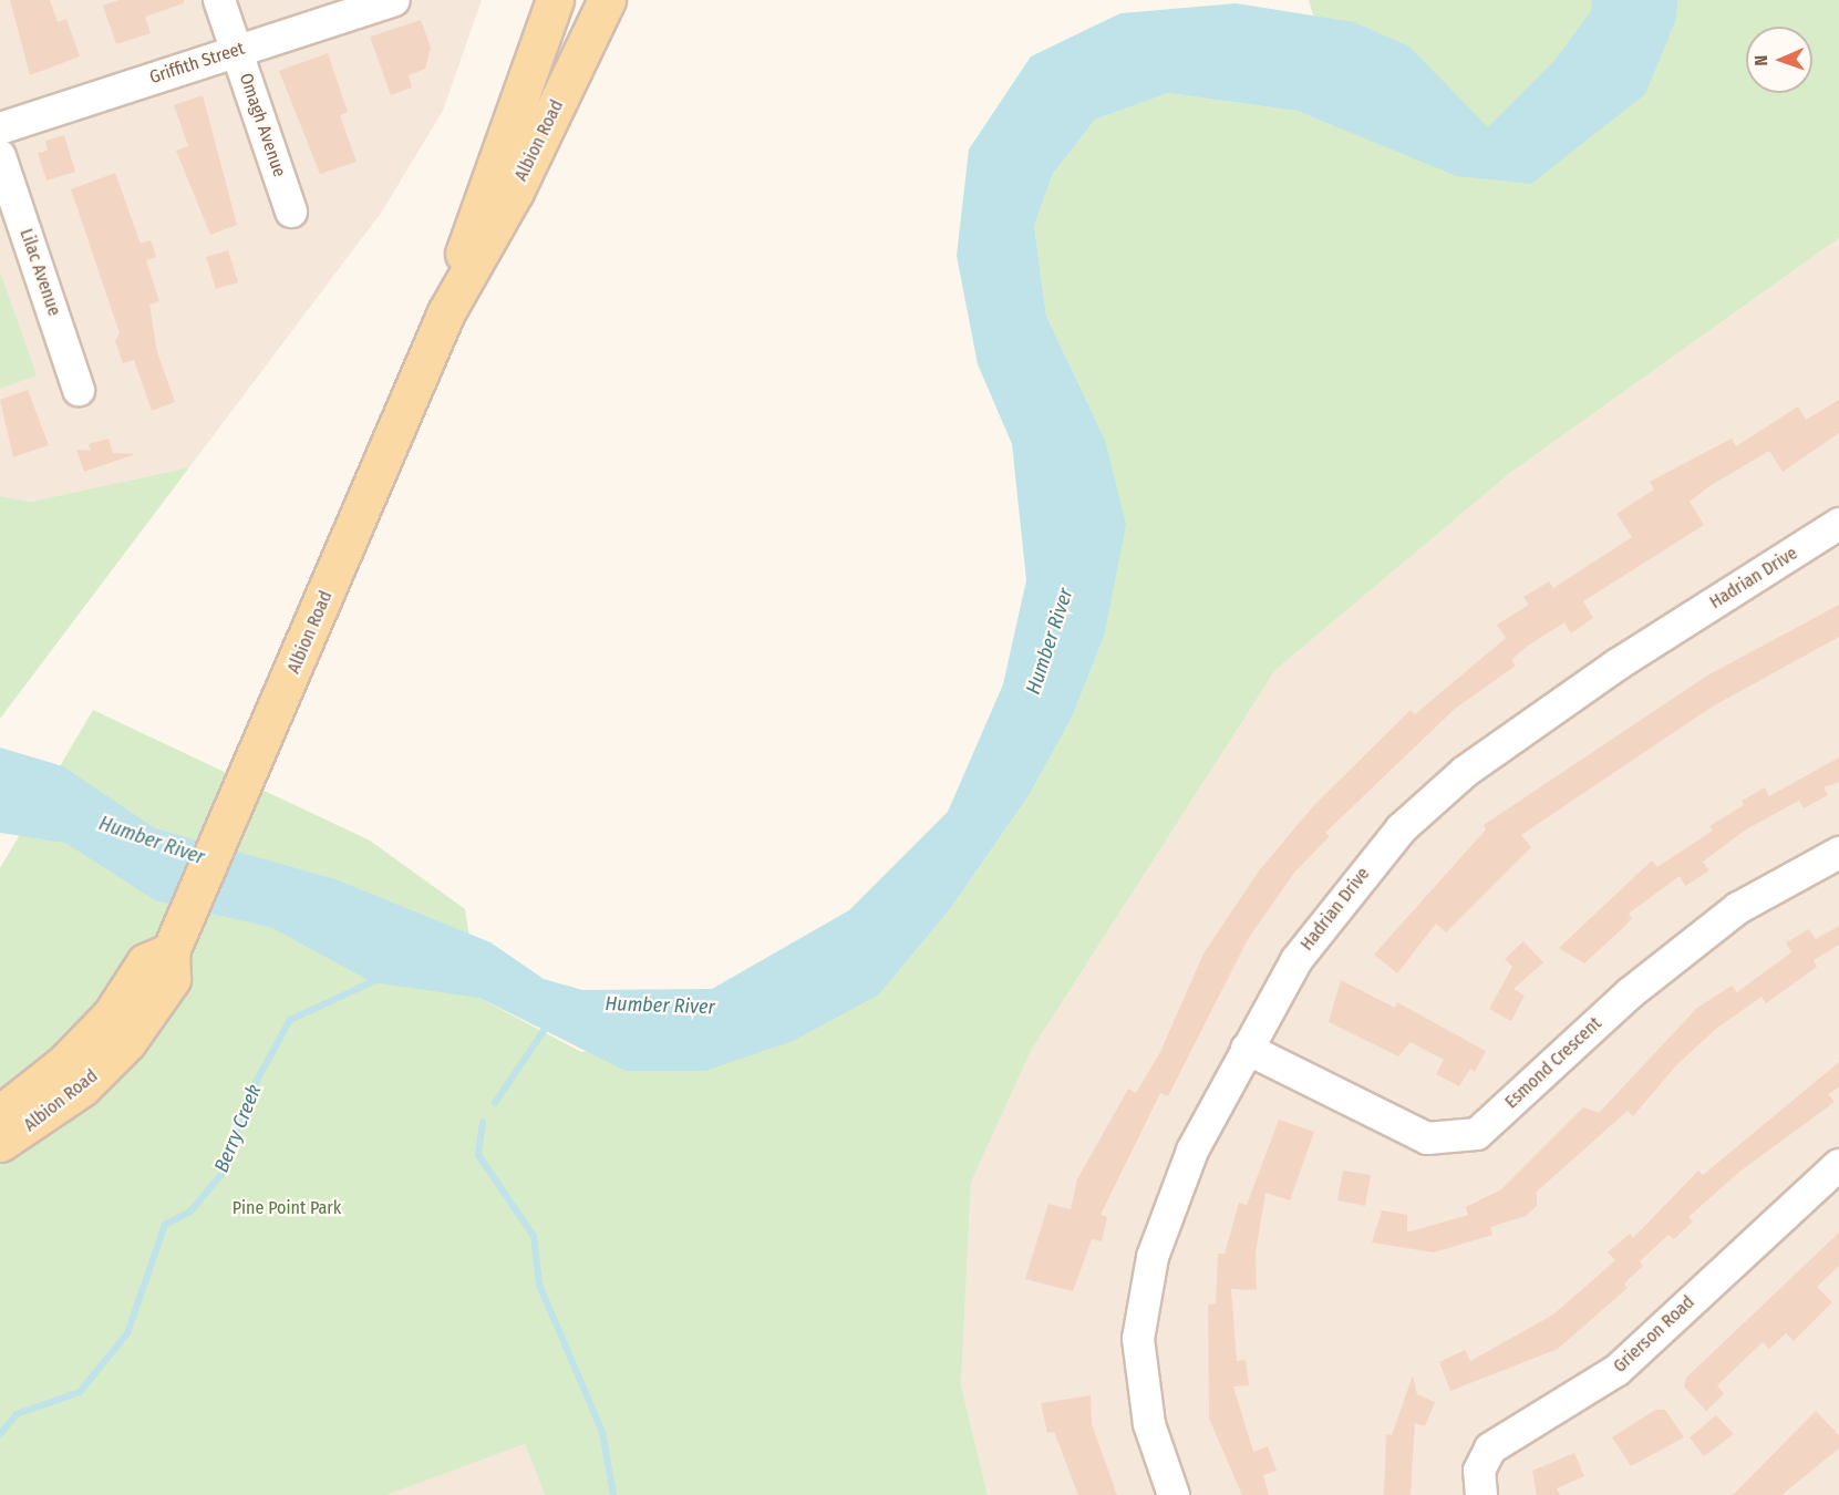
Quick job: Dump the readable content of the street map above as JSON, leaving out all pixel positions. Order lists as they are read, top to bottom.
{
  "streets": {
    "main road": ["Albion Road"],
    "street": [
      "Griffith Street",
      "Omagh Avenue",
      "Lilac Avenue",
      "Hadrian Drive",
      "Esmond Crescent",
      "Grierson Road"
    ]
  },
  "crossings": [
    ["Griffith Street", "Omagh Avenue"],
    ["Hadrian Drive", "Esmond Crescent"]
  ],
  "water": ["Humber River", "Berry Creek"],
  "parks": ["Pine Point Park"],
  "north": "left"
}
